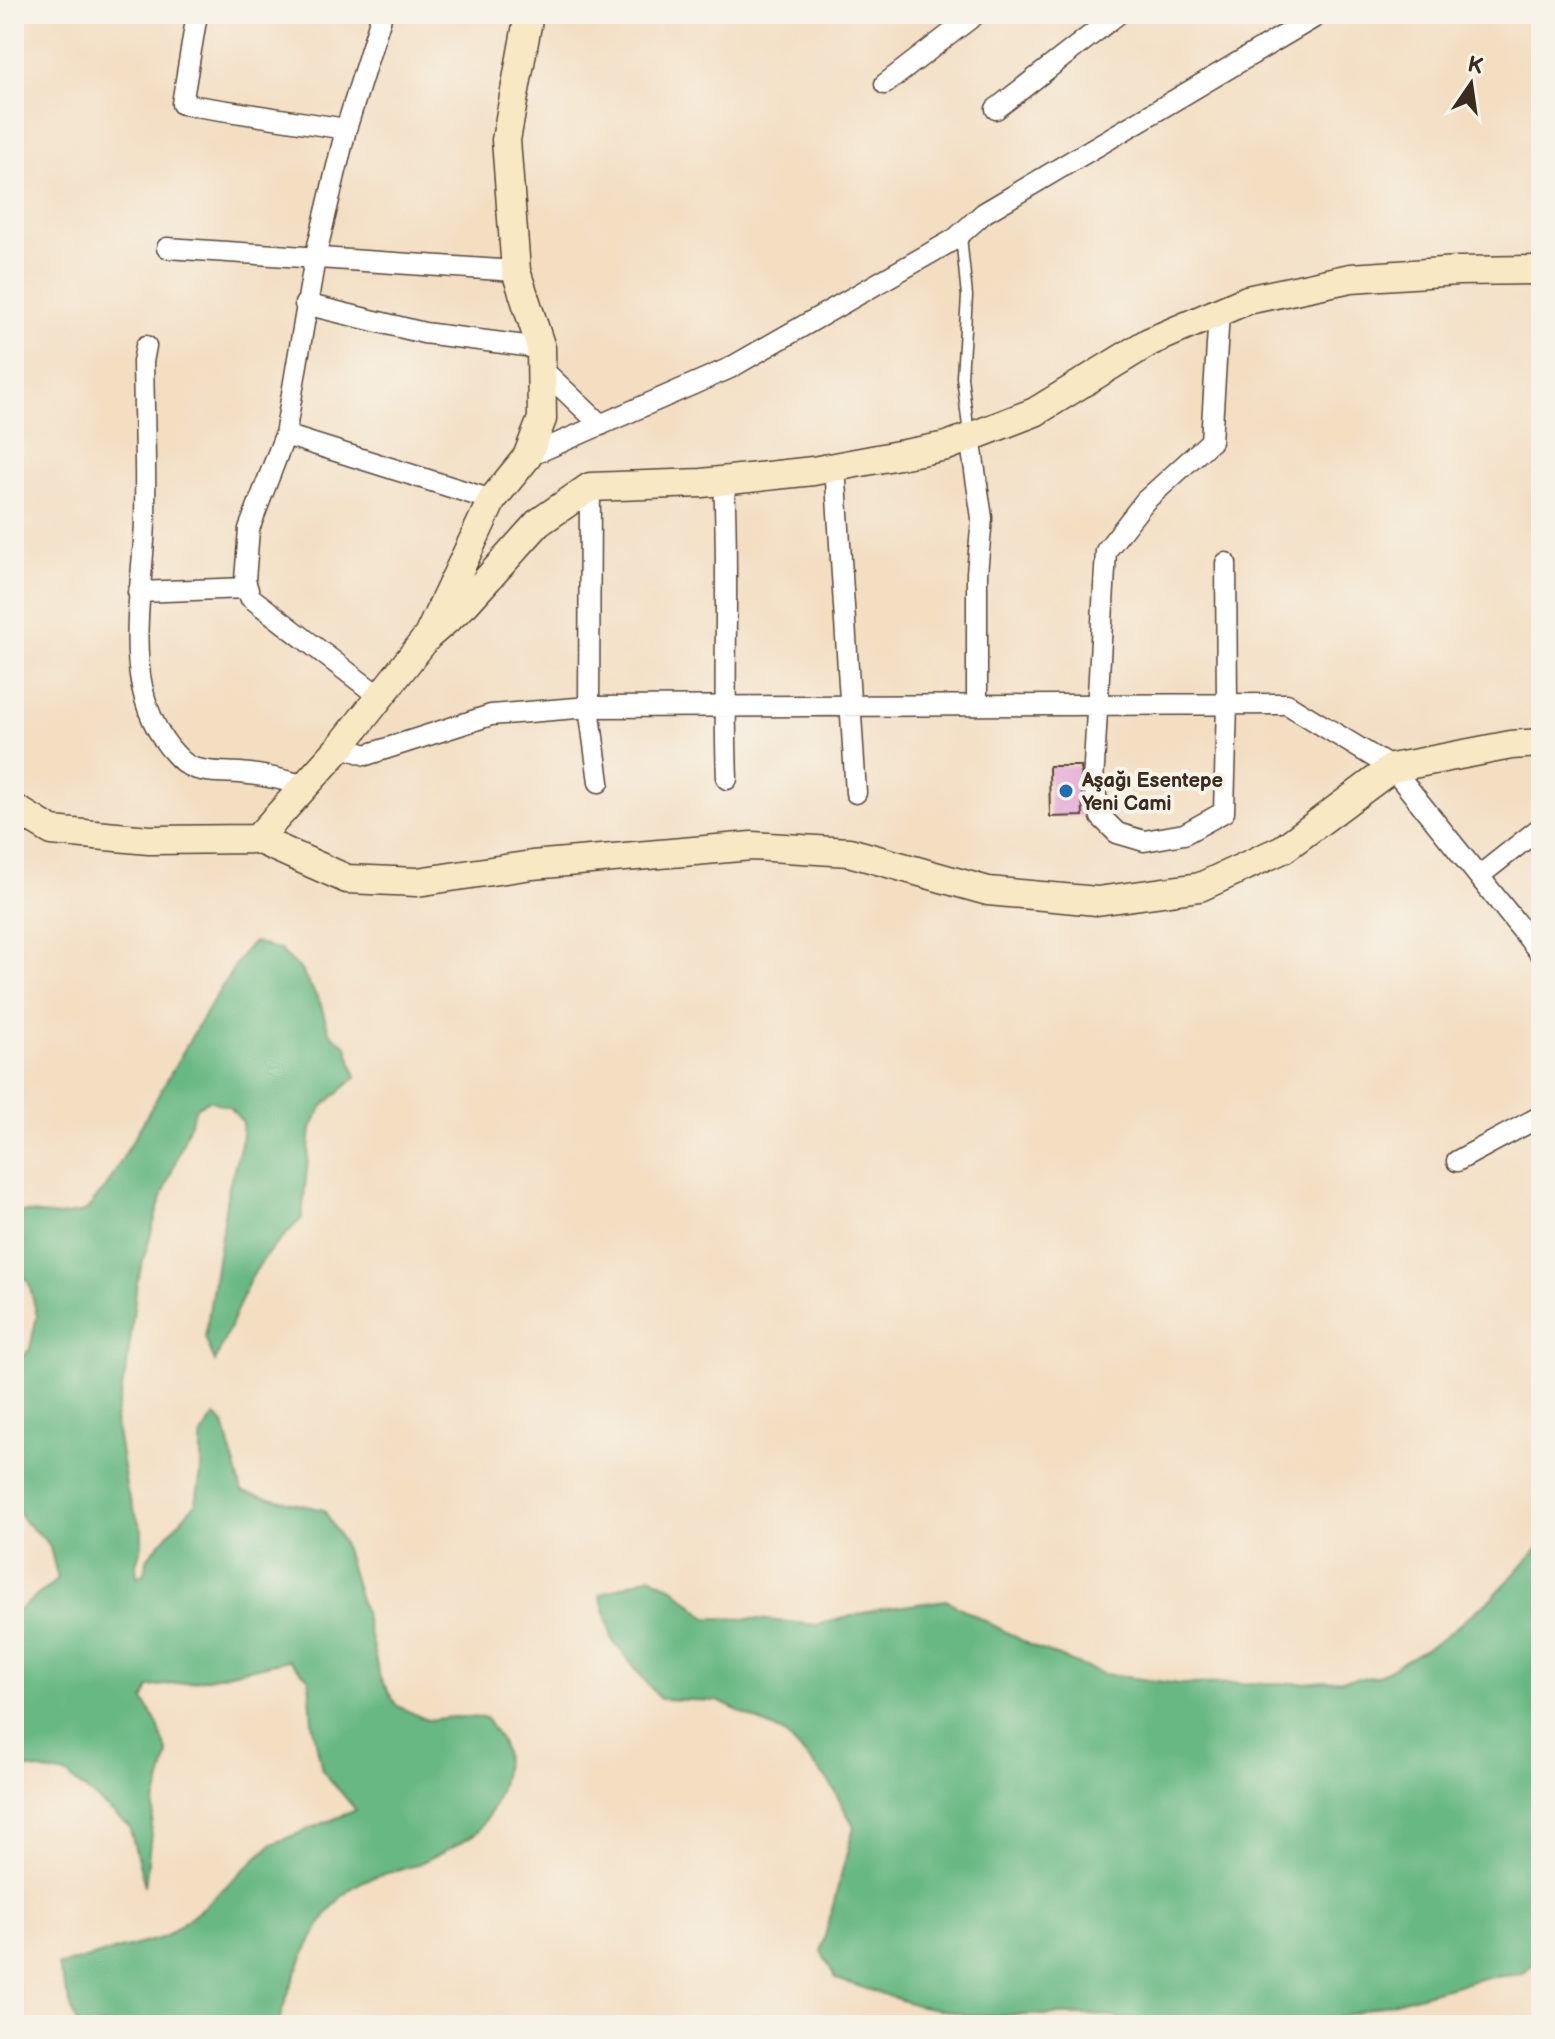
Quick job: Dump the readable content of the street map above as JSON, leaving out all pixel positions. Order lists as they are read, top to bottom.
{
  "places": ["Aşağı Esentepe Yeni Cami"],
  "north": "top"
}
